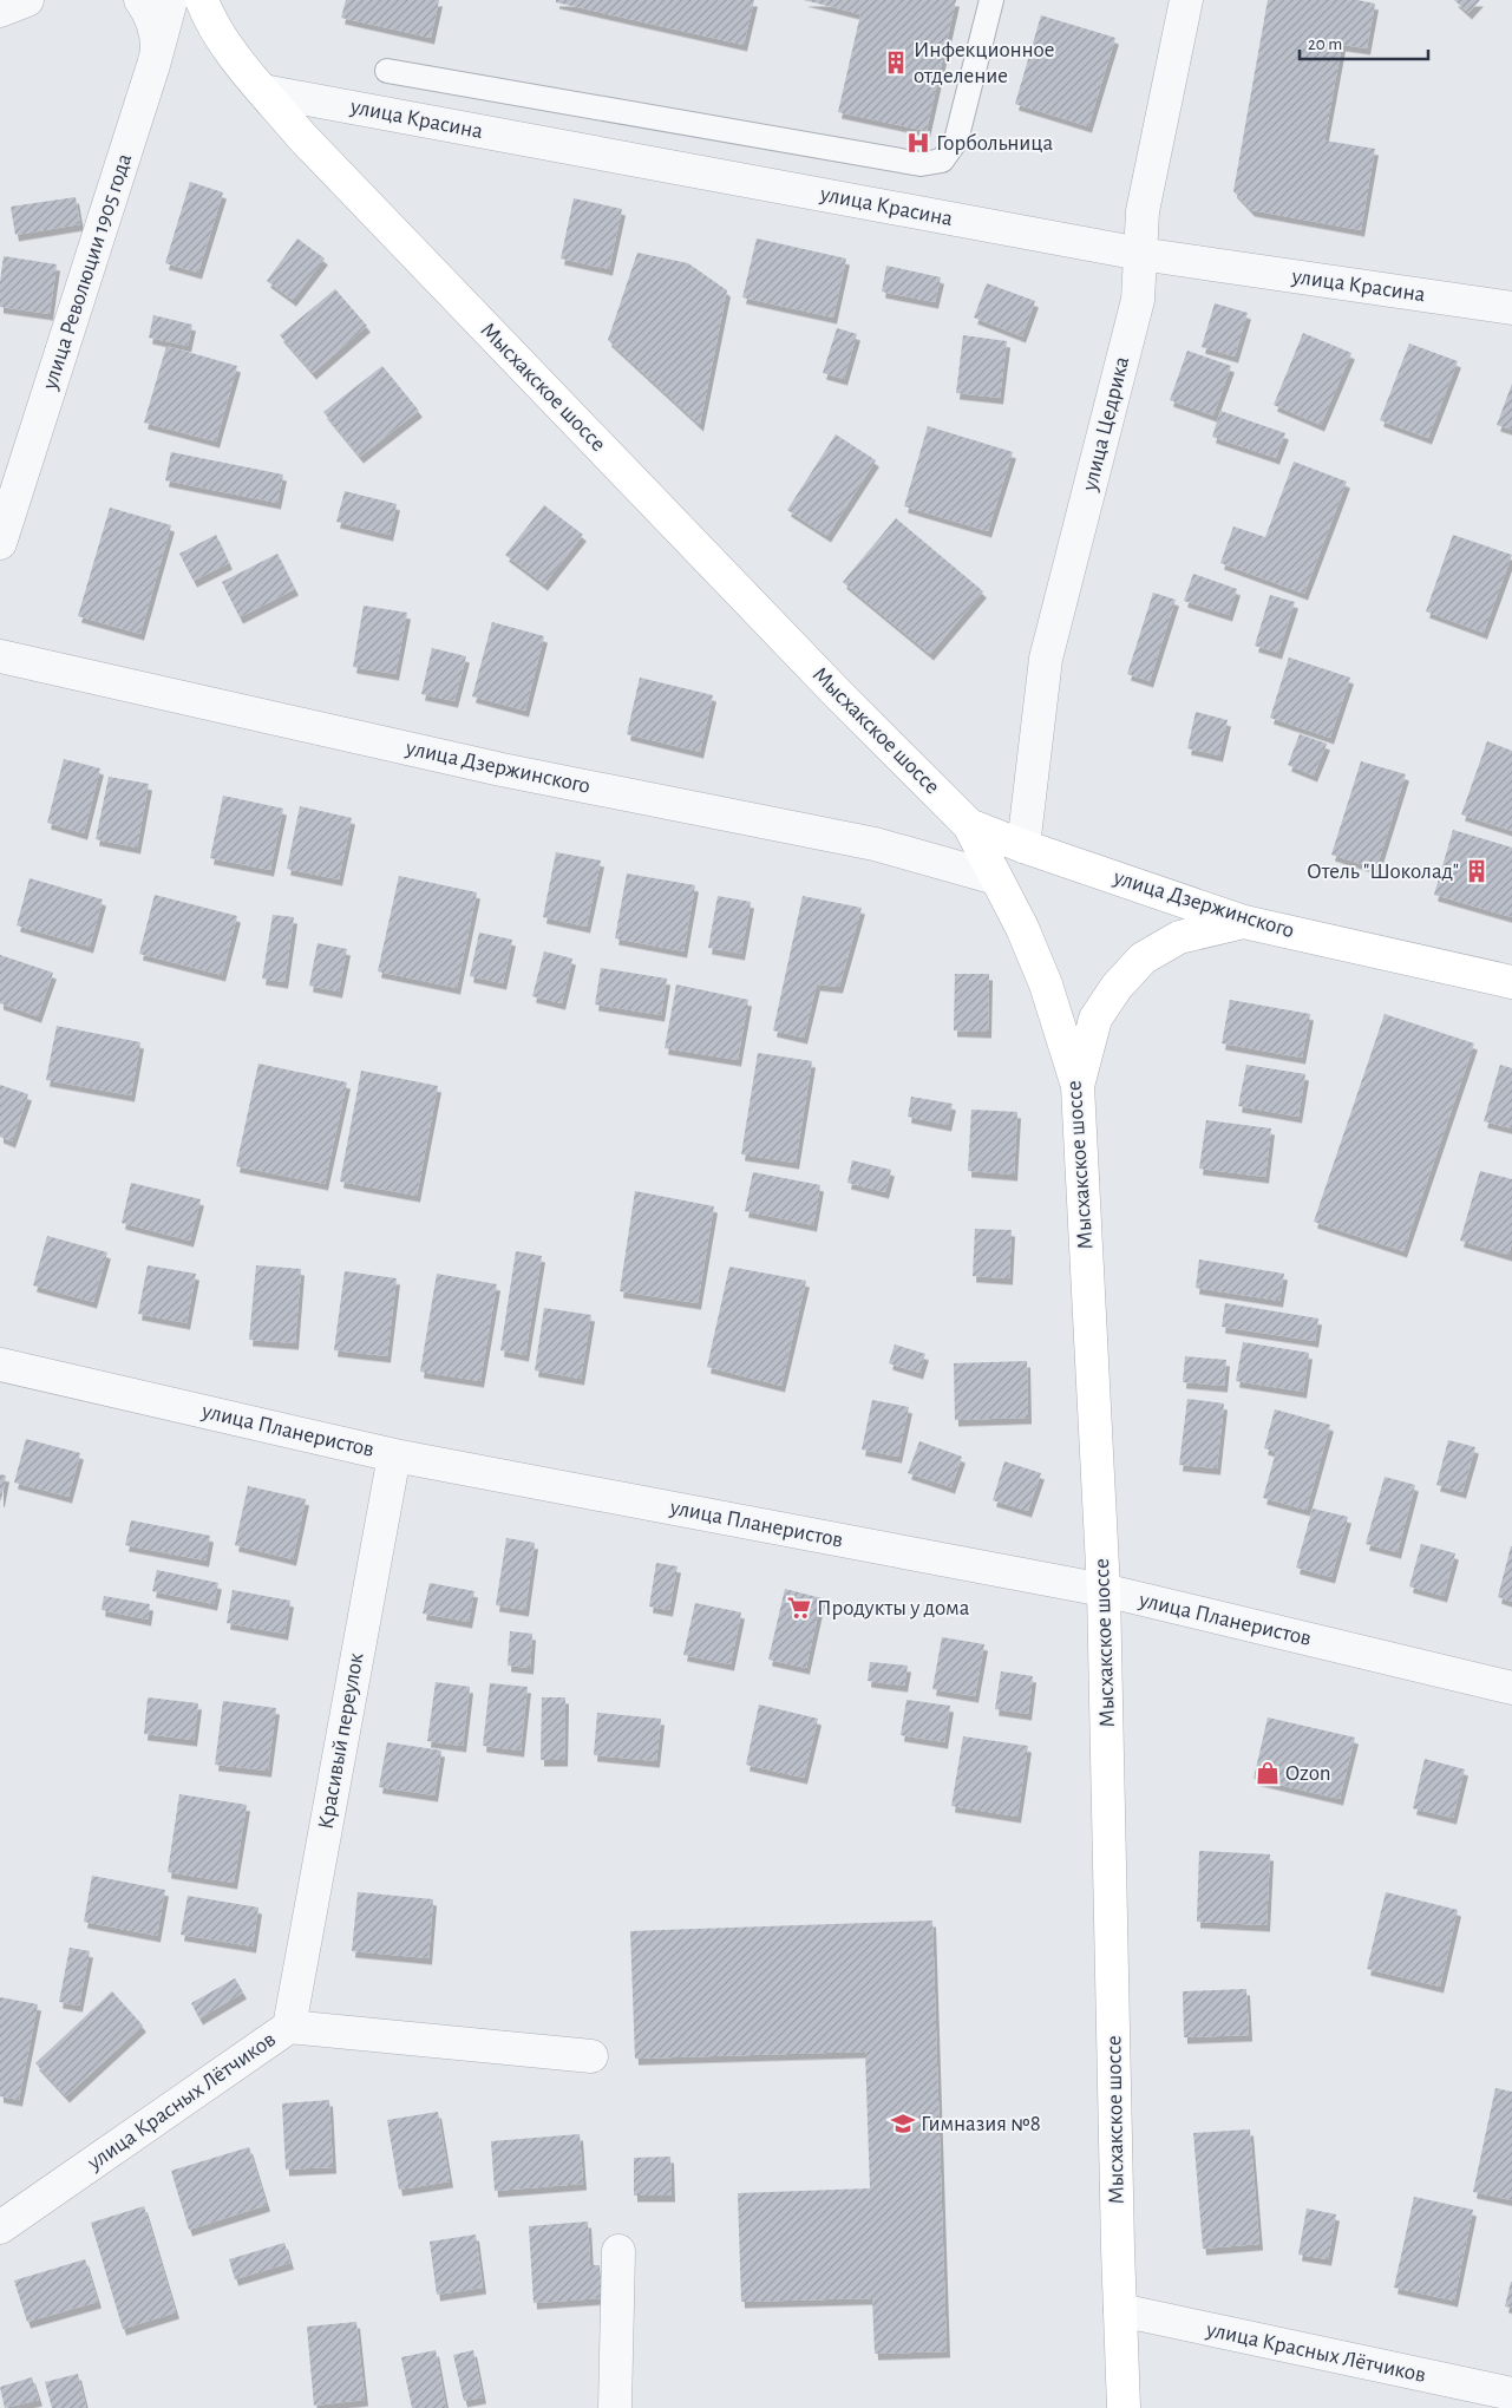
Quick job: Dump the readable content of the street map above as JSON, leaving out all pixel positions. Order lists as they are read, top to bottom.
{
  "streets": {
    "street": [
      "улица Красина",
      "улица Революции 1905 года",
      "Мысхакское шоссе",
      "улица Цедрика",
      "улица Дзержинского",
      "улица Планеристов",
      "Красивый переулок",
      "улица Красных Лётчиков"
    ]
  },
  "crossings": [
    ["улица Красина", "Мысхакское шоссе"],
    ["улица Красина", "улица Цедрика"],
    ["Мысхакское шоссе", "улица Дзержинского"],
    ["Мысхакское шоссе", "улица Планеристов"],
    ["Мысхакское шоссе", "улица Красных Лётчиков"],
    ["улица Цедрика", "улица Дзержинского"],
    ["улица Планеристов", "Красивый переулок"],
    ["Красивый переулок", "улица Красных Лётчиков"]
  ],
  "places": {
    "building": ["Инфекционное отделение", "Отель \"Шоколад\""],
    "hospital": ["Горбольница"],
    "supermarket": ["Продукты у дома"],
    "shop": ["Ozon"],
    "school or university": ["Гимназия №8"]
  },
  "scale_bar": "20 m"
}
